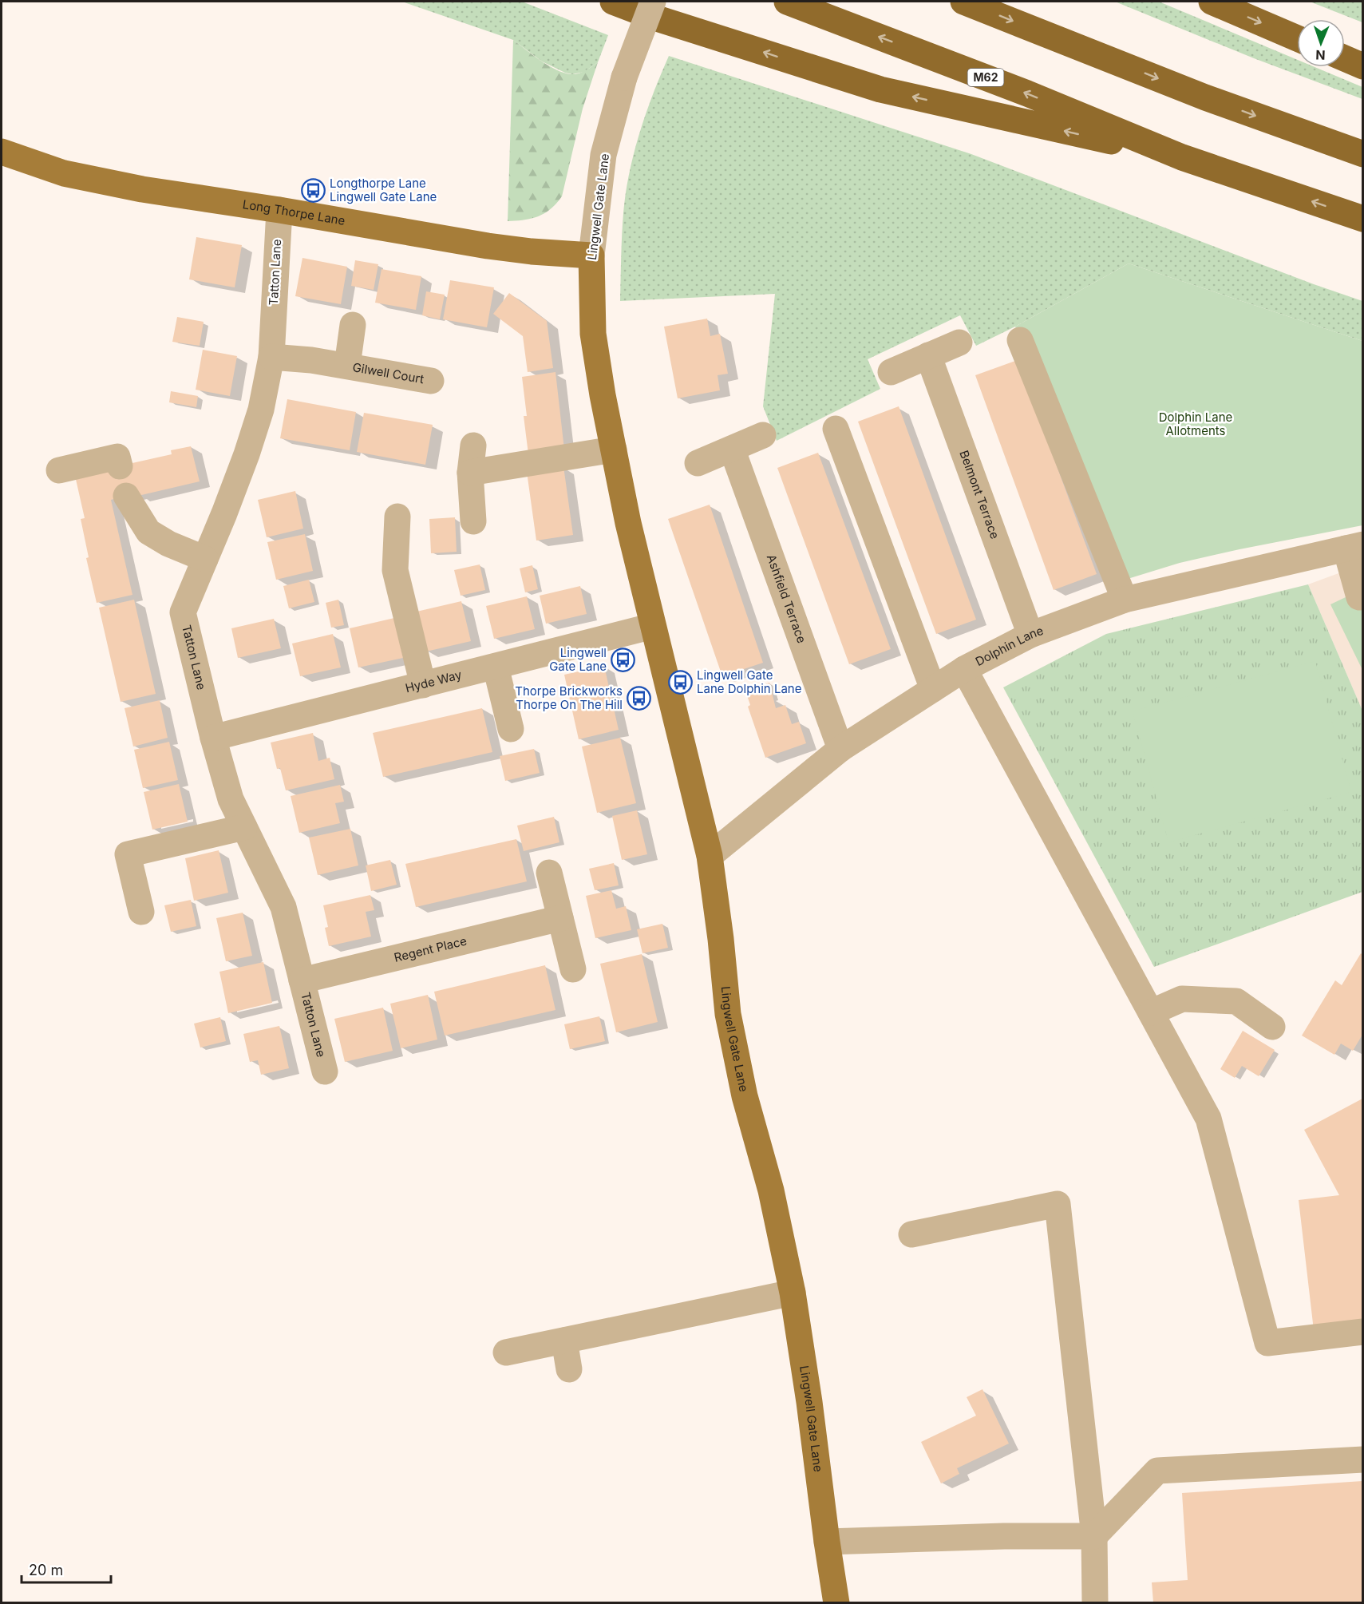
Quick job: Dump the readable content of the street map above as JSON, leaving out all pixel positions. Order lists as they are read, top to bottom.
{
  "streets": {
    "highway": ["M62"],
    "main road": ["Lingwell Gate Lane", "Long Thorpe Lane"],
    "street": [
      "Tatton Lane",
      "Gilwell Court",
      "Belmont Terrace",
      "Ashfield Terrace",
      "Dolphin Lane",
      "Hyde Way",
      "Regent Place"
    ]
  },
  "crossings": [
    ["Lingwell Gate Lane", "Long Thorpe Lane"],
    ["Lingwell Gate Lane", "Dolphin Lane"],
    ["Lingwell Gate Lane", "Hyde Way"],
    ["Long Thorpe Lane", "Tatton Lane"],
    ["Tatton Lane", "Gilwell Court"],
    ["Tatton Lane", "Hyde Way"],
    ["Tatton Lane", "Regent Place"],
    ["Belmont Terrace", "Dolphin Lane"],
    ["Ashfield Terrace", "Dolphin Lane"]
  ],
  "parks": ["Dolphin Lane Allotments"],
  "places": {
    "bus stop": [
      "Longthorpe Lane Lingwell Gate Lane",
      "Lingwell Gate Lane",
      "Lingwell Gate Lane Dolphin Lane",
      "Thorpe Brickworks Thorpe On The Hill"
    ]
  },
  "scale_bar": "20 m",
  "north": "bottom"
}
